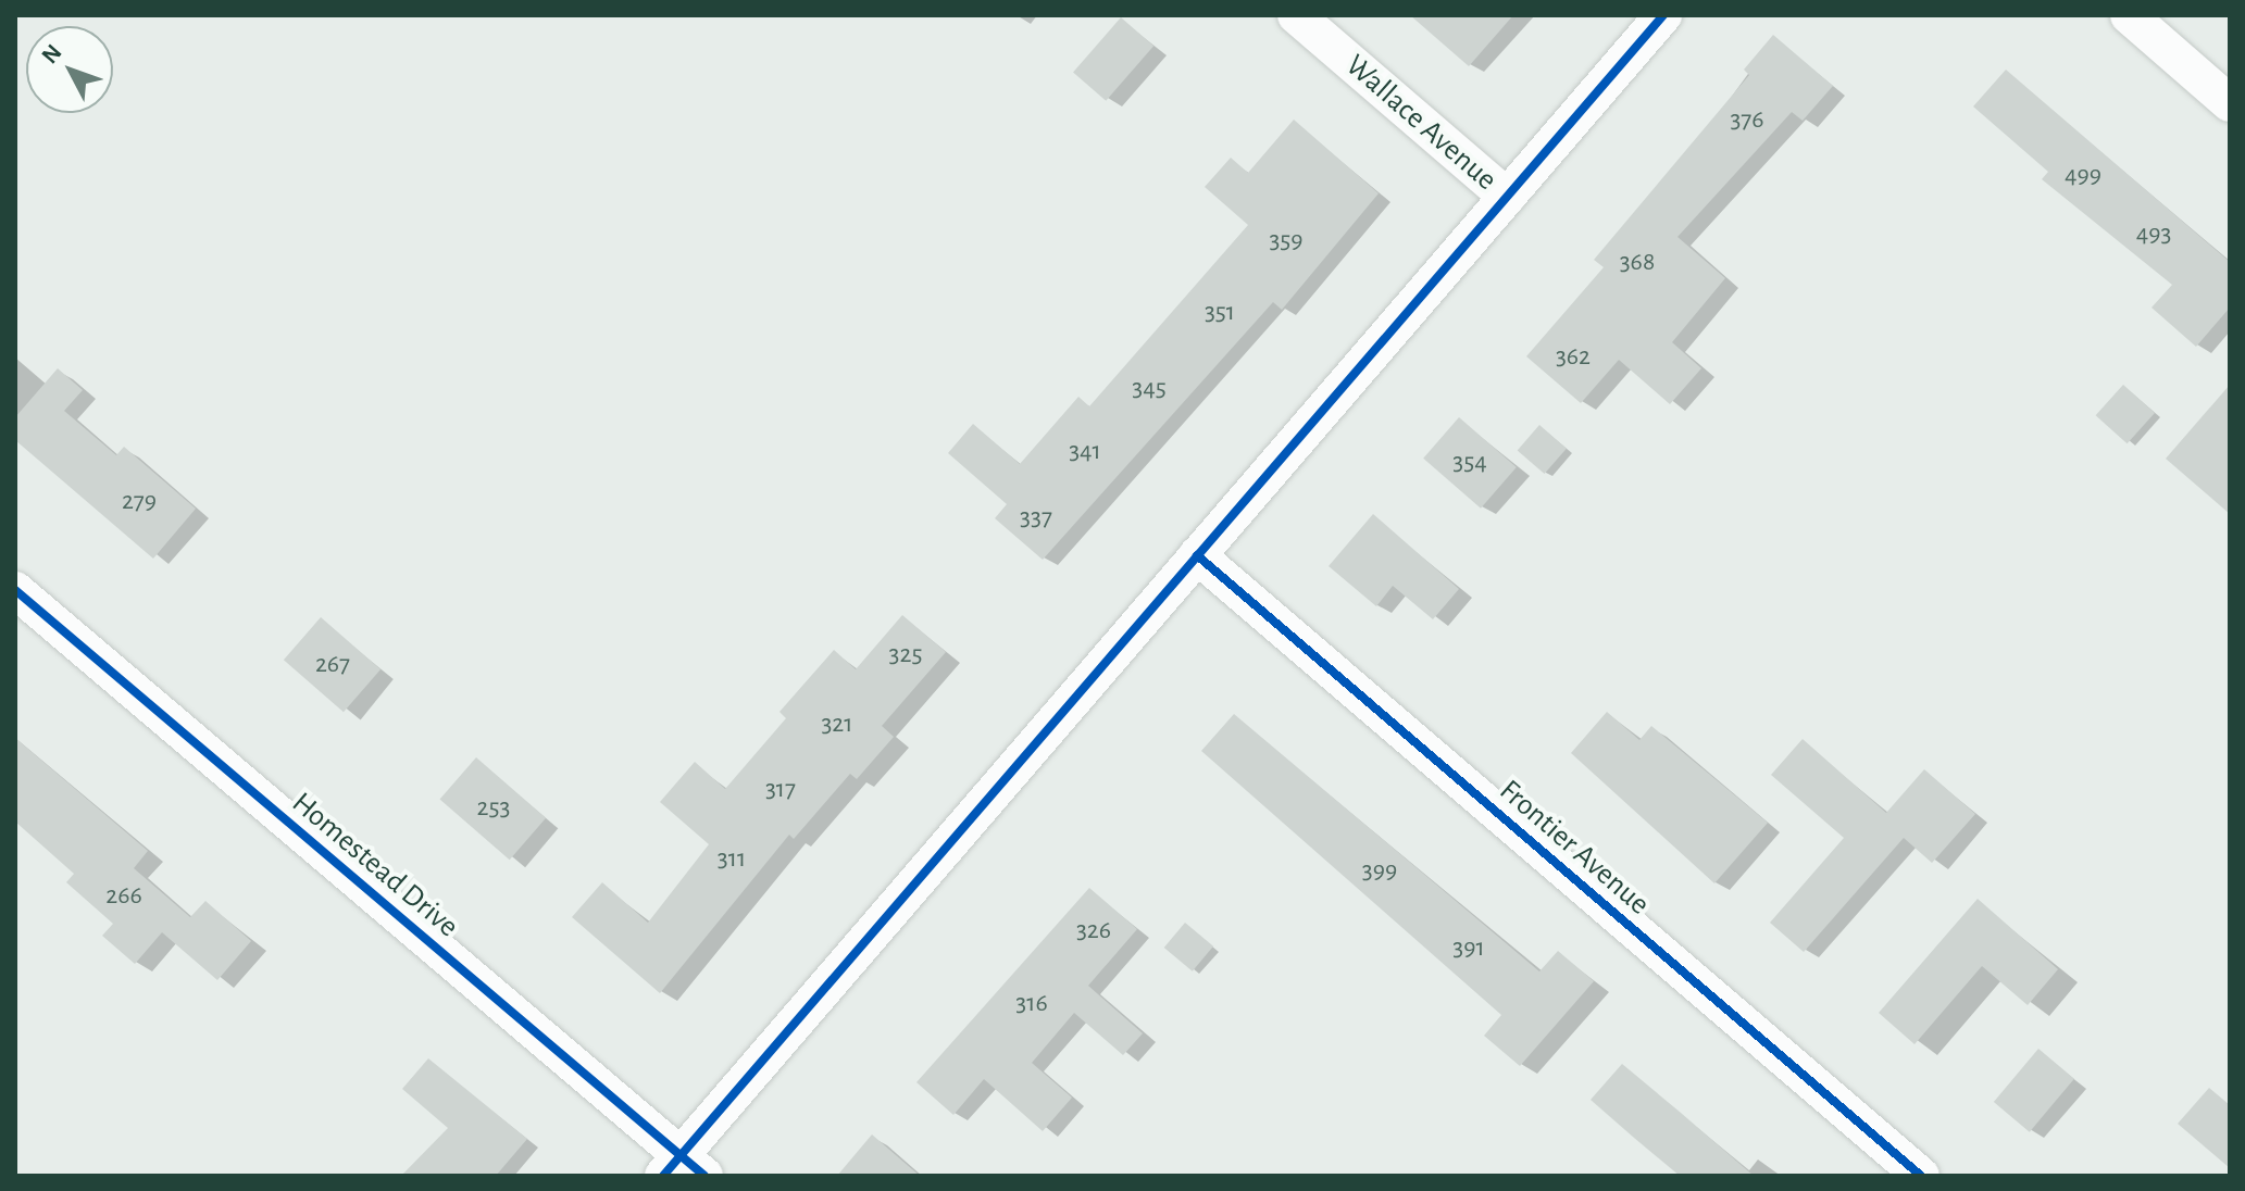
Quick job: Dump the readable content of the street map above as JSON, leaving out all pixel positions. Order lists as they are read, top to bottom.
{
  "streets": {
    "street": ["Wallace Avenue", "Frontier Avenue", "Homestead Drive"]
  },
  "house_numbers": [
    "376",
    "499",
    "493",
    "359",
    "368",
    "351",
    "362",
    "345",
    "341",
    "354",
    "279",
    "337",
    "325",
    "267",
    "321",
    "317",
    "253",
    "311",
    "399",
    "266",
    "326",
    "391",
    "316"
  ],
  "north": "top left"
}
